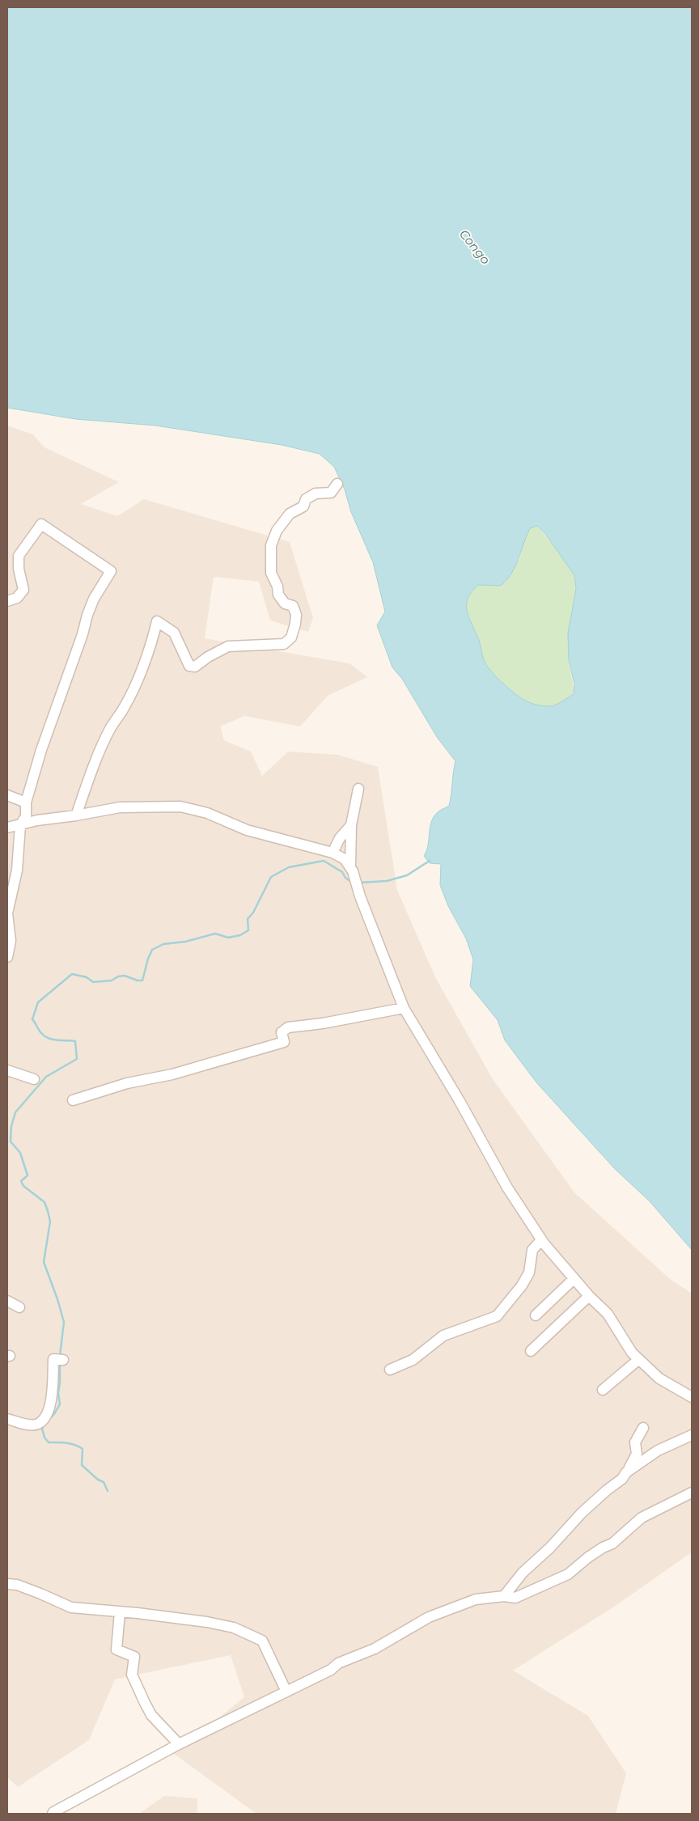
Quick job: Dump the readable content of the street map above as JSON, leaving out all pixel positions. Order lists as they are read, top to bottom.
{
  "water": ["Congo"]
}
